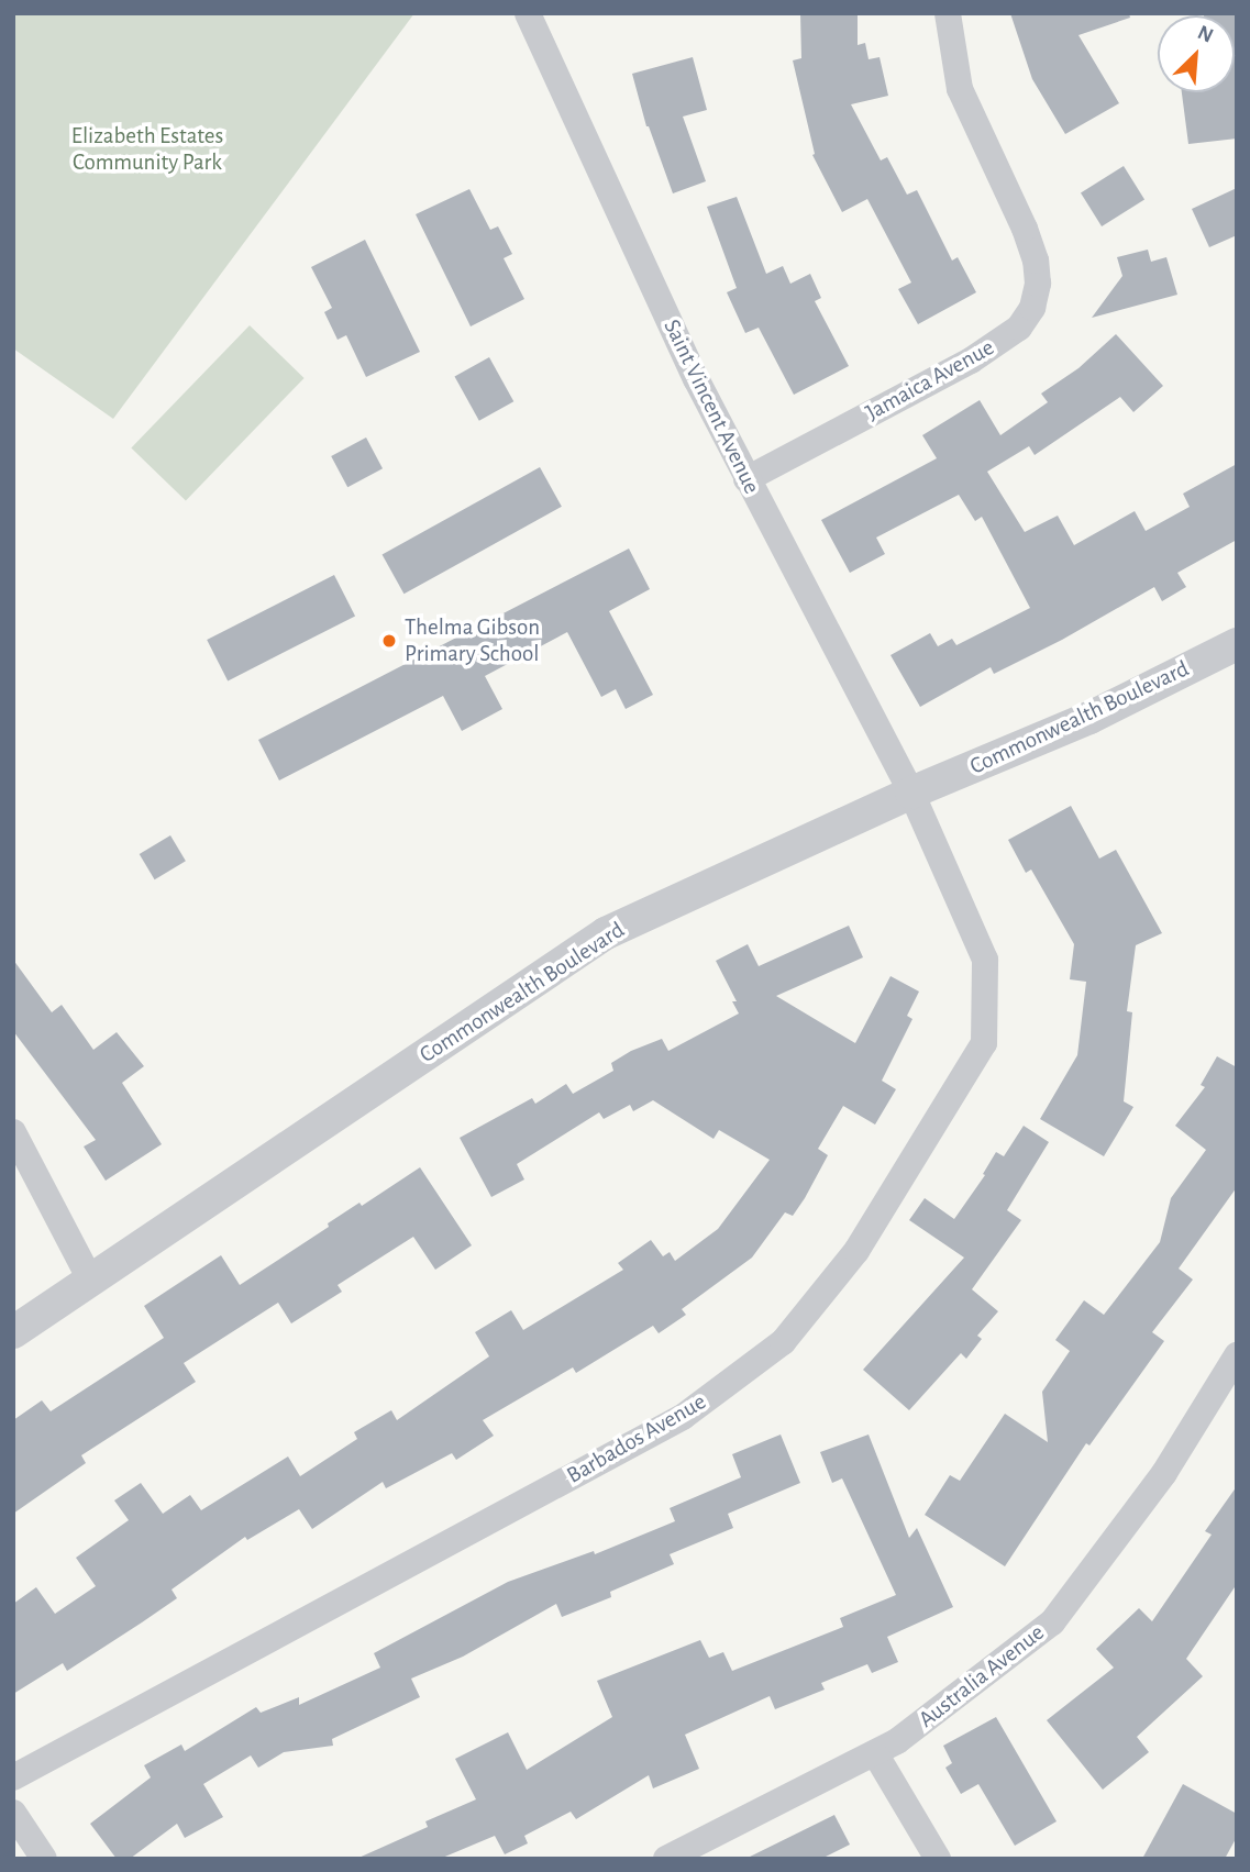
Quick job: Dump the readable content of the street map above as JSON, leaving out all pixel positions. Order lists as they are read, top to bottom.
{
  "streets": {
    "street": [
      "Jamaica Avenue",
      "Saint Vincent Avenue",
      "Commonwealth Boulevard",
      "Barbados Avenue",
      "Australia Avenue"
    ]
  },
  "crossings": [
    ["Jamaica Avenue", "Saint Vincent Avenue"],
    ["Saint Vincent Avenue", "Commonwealth Boulevard"],
    ["Saint Vincent Avenue", "Barbados Avenue"],
    ["Commonwealth Boulevard", "Barbados Avenue"]
  ],
  "parks": ["Elizabeth Estates Community Park"],
  "places": ["Thelma Gibson Primary School"],
  "north": "top right"
}
